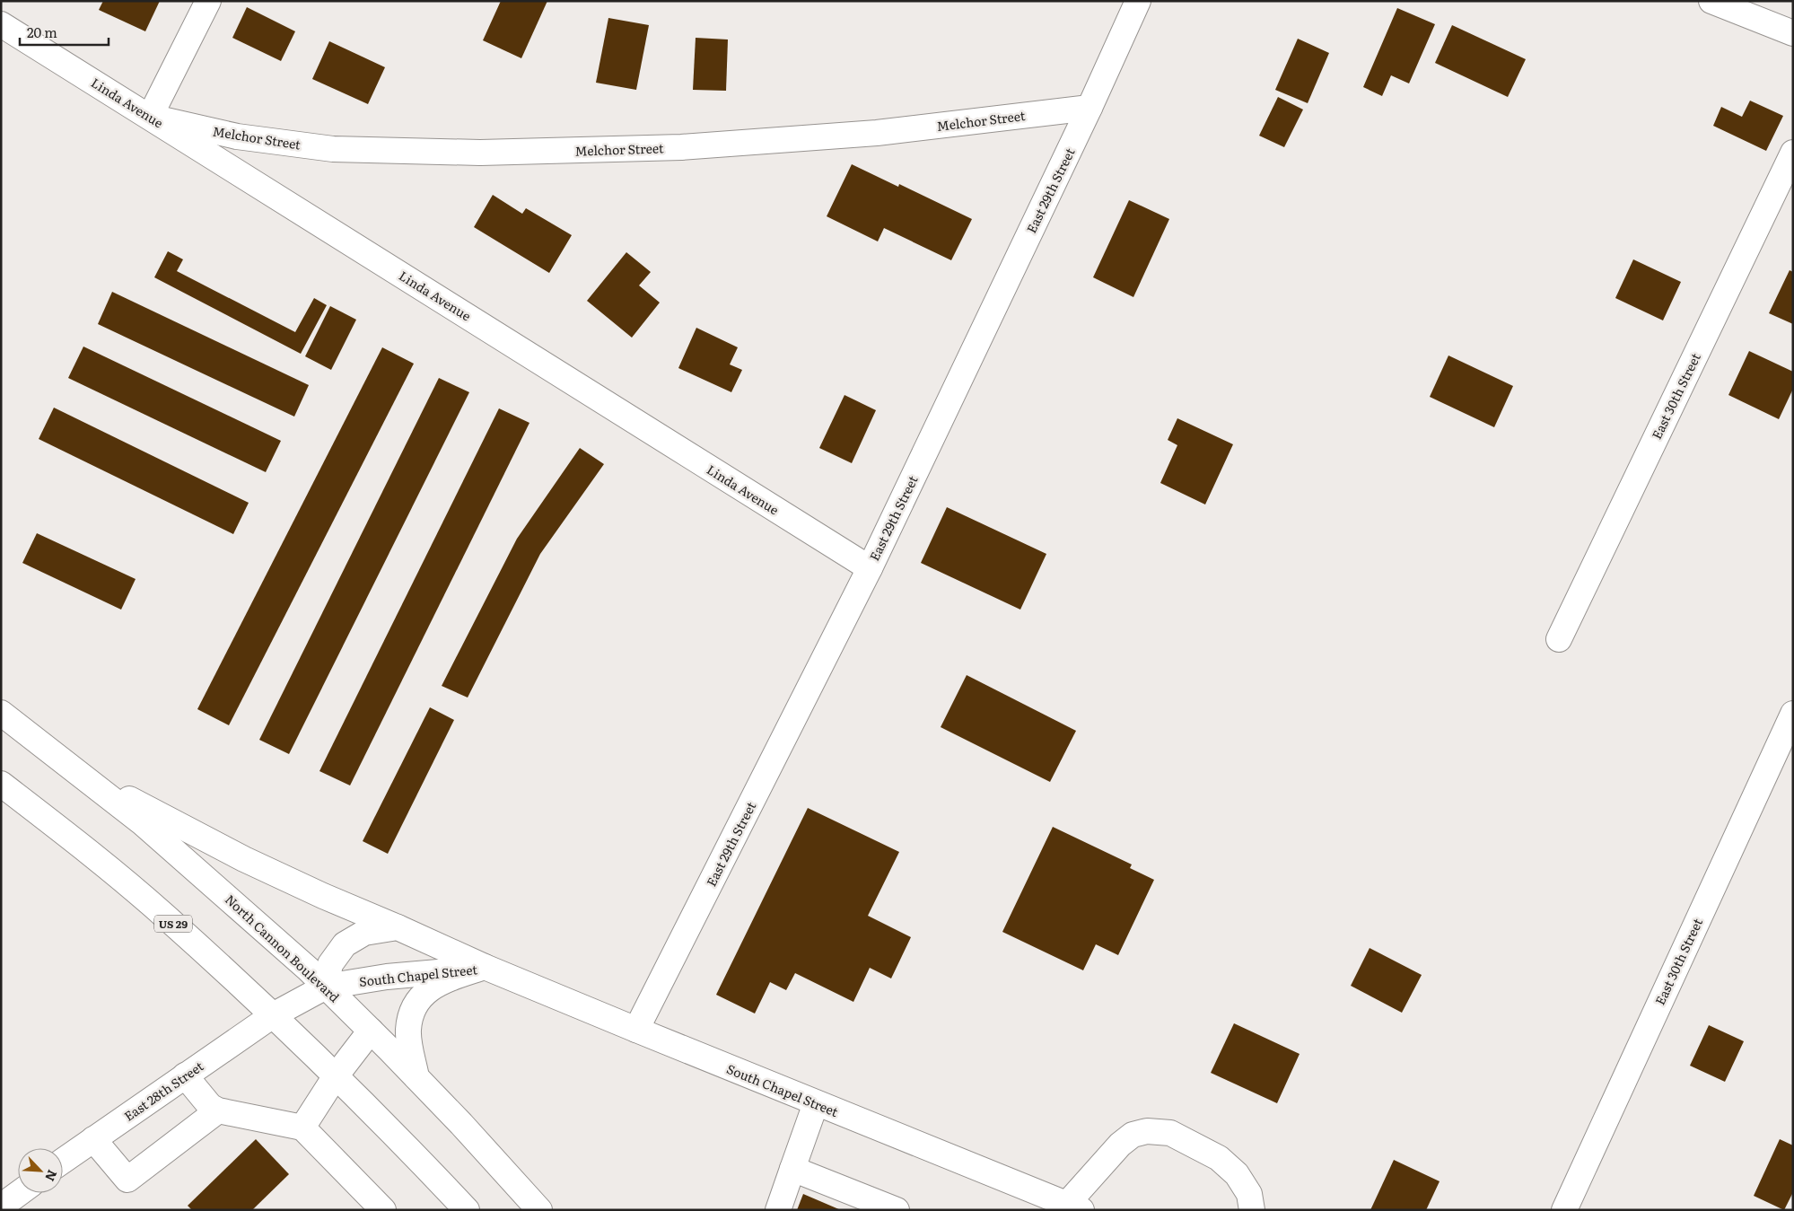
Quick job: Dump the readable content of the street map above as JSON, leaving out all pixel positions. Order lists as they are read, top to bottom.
{
  "streets": {
    "street": [
      "Linda Avenue",
      "Melchor Street",
      "East 29th Street",
      "East 30th Street",
      "US 29",
      "North Cannon Boulevard",
      "South Chapel Street",
      "East 28th Street"
    ]
  },
  "crossings": [
    ["Linda Avenue", "Melchor Street"],
    ["Linda Avenue", "East 29th Street"],
    ["Melchor Street", "East 29th Street"],
    ["East 29th Street", "South Chapel Street"],
    ["US 29", "South Chapel Street"],
    ["US 29", "East 28th Street"],
    ["North Cannon Boulevard", "South Chapel Street"],
    ["South Chapel Street", "East 28th Street"]
  ],
  "scale_bar": "20 m",
  "north": "bottom right"
}
